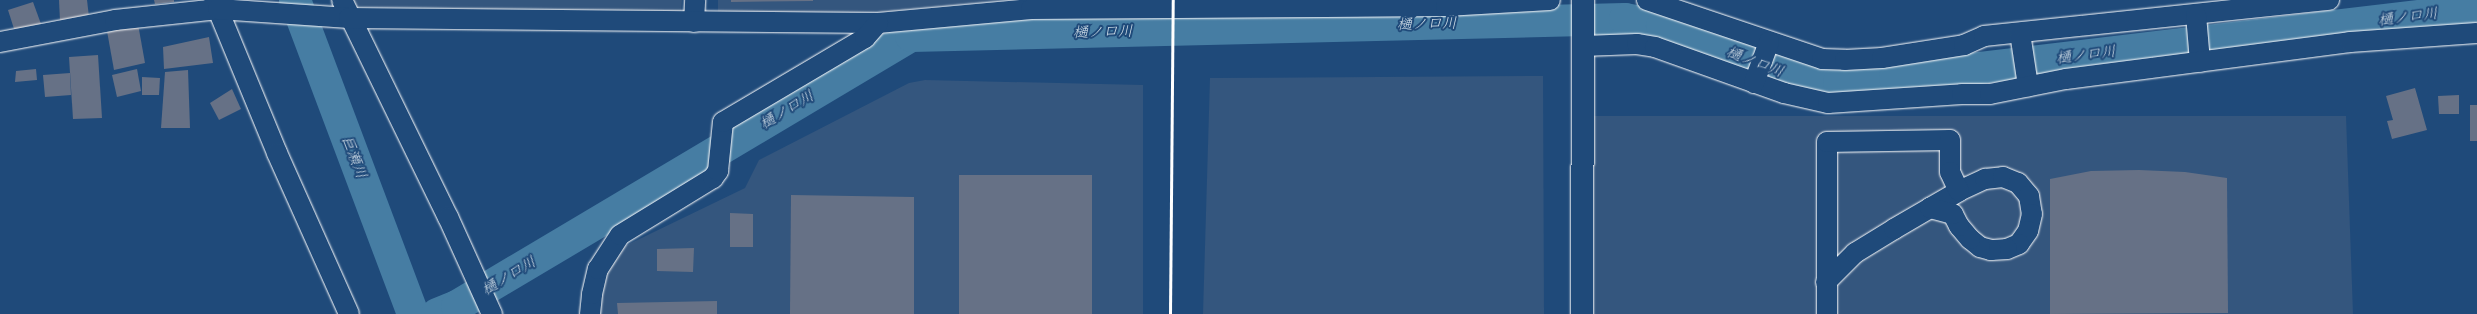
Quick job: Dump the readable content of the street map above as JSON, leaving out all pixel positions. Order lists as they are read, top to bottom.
{
  "water": ["樋ノ口川", "巨瀬川"]
}
